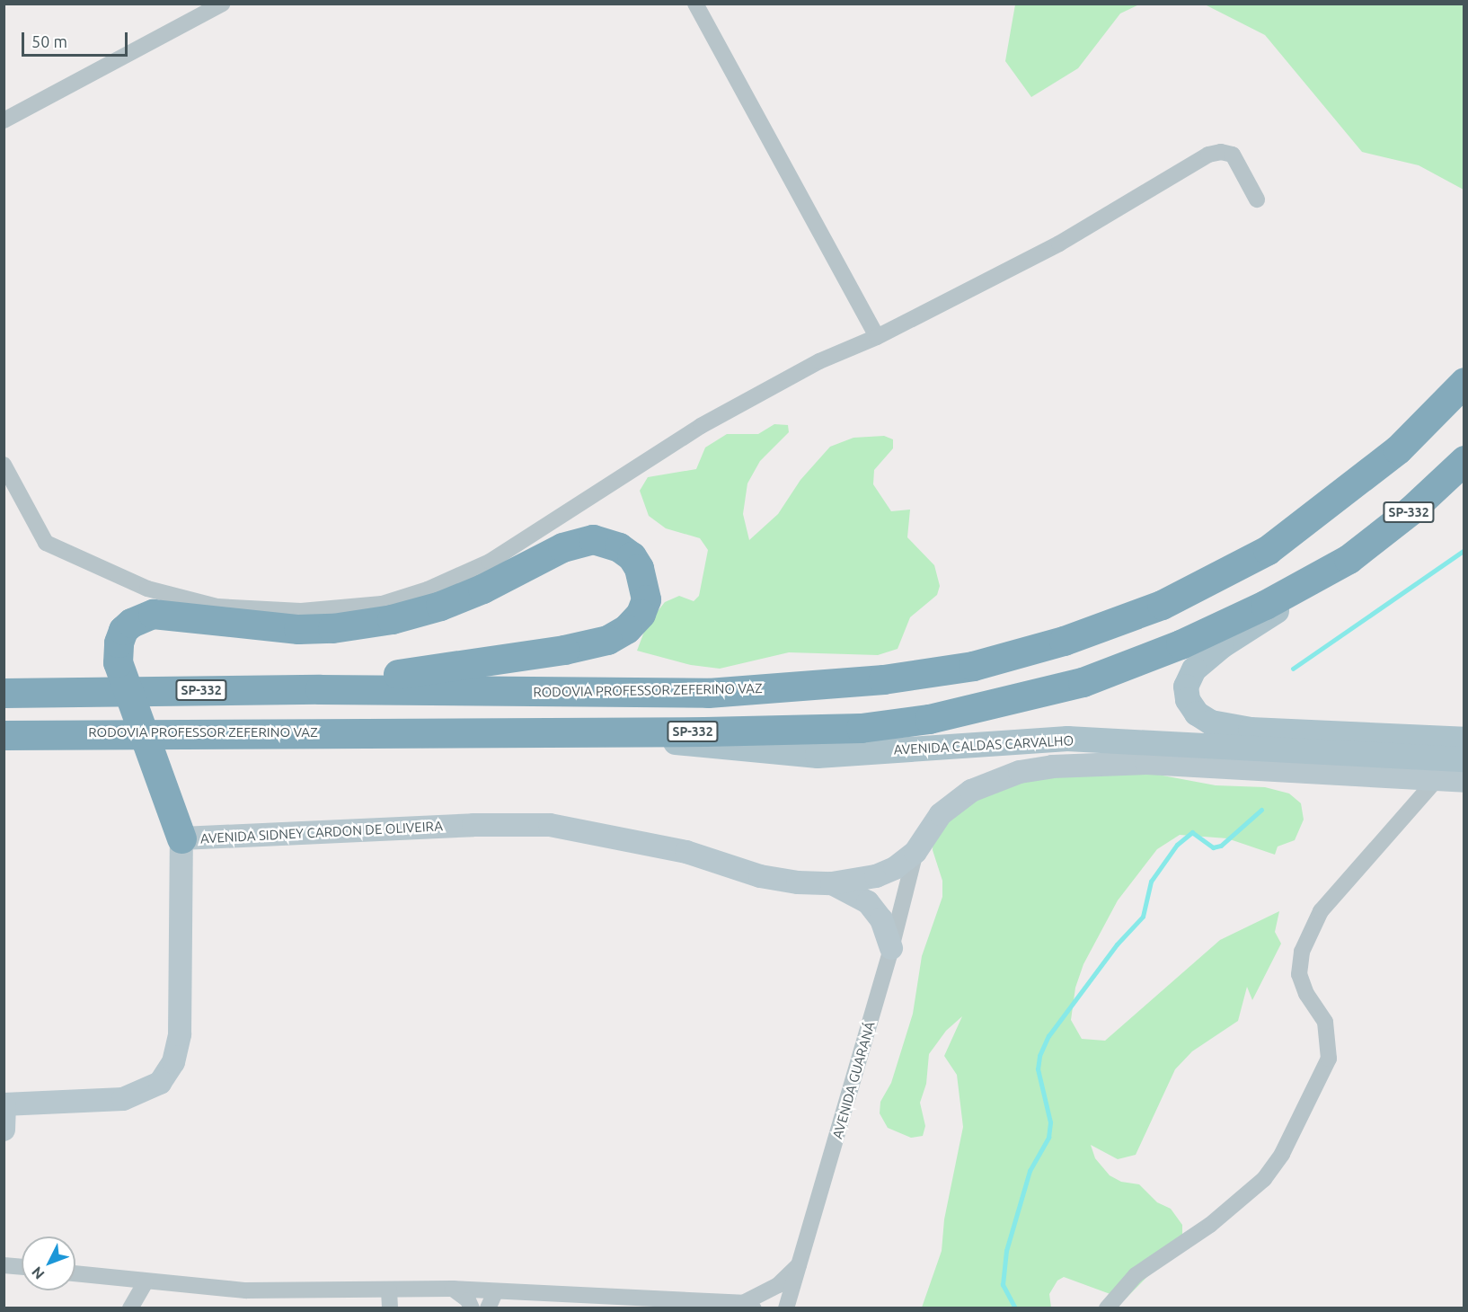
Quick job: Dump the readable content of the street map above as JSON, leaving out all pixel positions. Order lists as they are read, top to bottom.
{
  "streets": {
    "highway": ["SP-332", "RODOVIA PROFESSOR ZEFERINO VAZ"],
    "main road": ["AVENIDA CALDAS CARVALHO"],
    "street": ["AVENIDA SIDNEY CARDON DE OLIVEIRA", "AVENIDA GUARANÁ"]
  },
  "crossings": [
    ["RODOVIA PROFESSOR ZEFERINO VAZ", "AVENIDA CALDAS CARVALHO"],
    ["AVENIDA CALDAS CARVALHO", "AVENIDA SIDNEY CARDON DE OLIVEIRA"],
    ["AVENIDA CALDAS CARVALHO", "AVENIDA GUARANÁ"],
    ["AVENIDA SIDNEY CARDON DE OLIVEIRA", "AVENIDA GUARANÁ"]
  ],
  "scale_bar": "50 m",
  "north": "bottom left"
}
